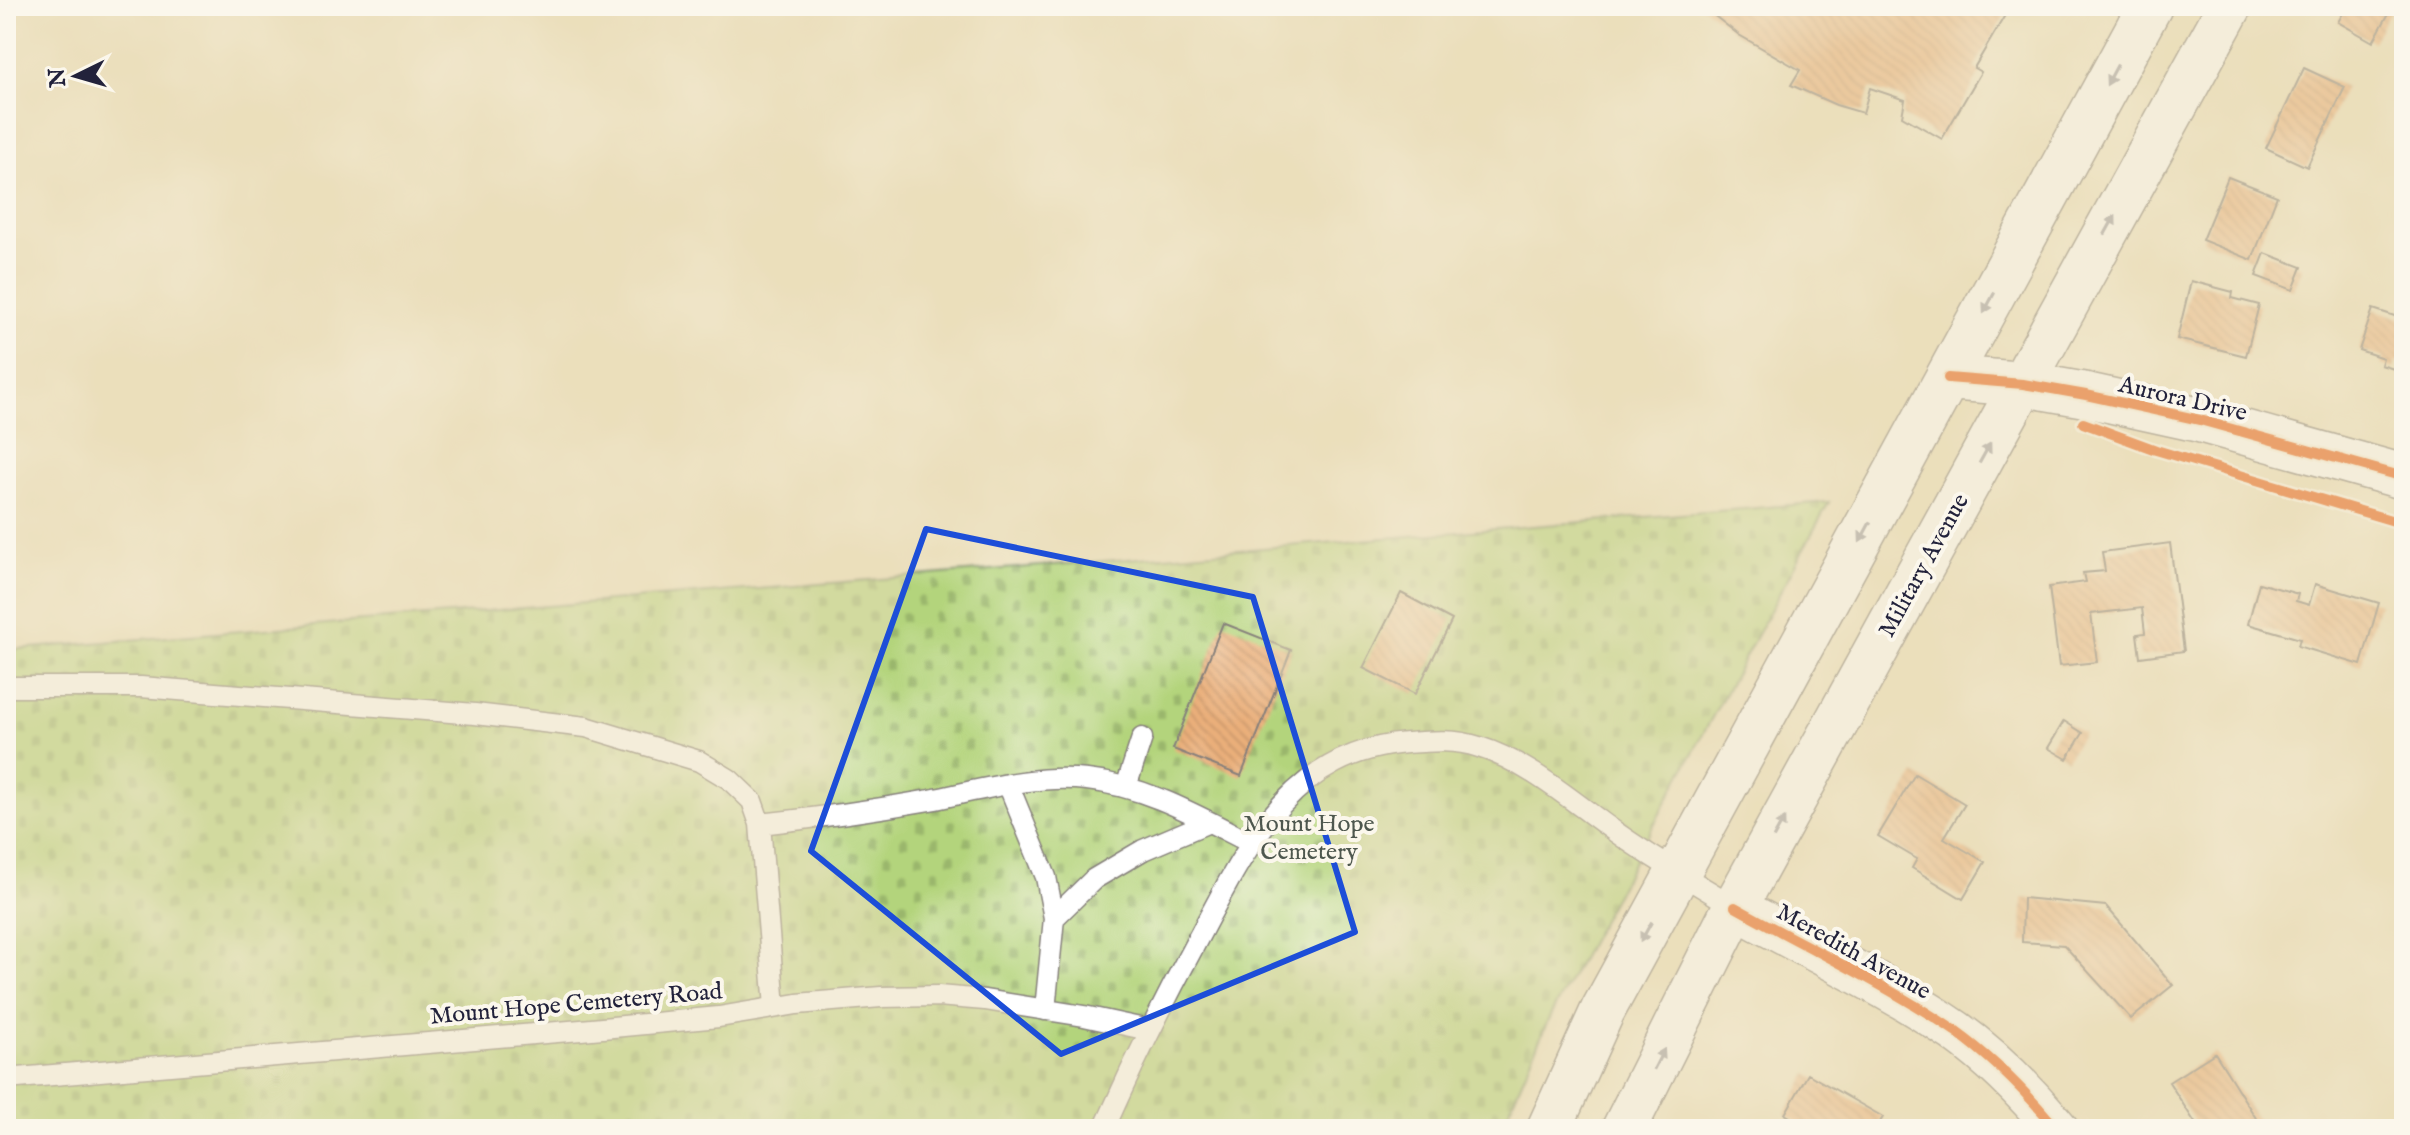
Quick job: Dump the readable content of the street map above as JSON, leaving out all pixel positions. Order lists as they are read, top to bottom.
{
  "streets": {
    "main road": ["Aurora Drive", "Military Avenue"],
    "street": ["Meredith Avenue"],
    "lane": ["Mount Hope Cemetery Road"]
  },
  "crossings": [
    ["Aurora Drive", "Military Avenue"],
    ["Military Avenue", "Meredith Avenue"]
  ],
  "parks": ["Mount Hope Cemetery"],
  "north": "left"
}
